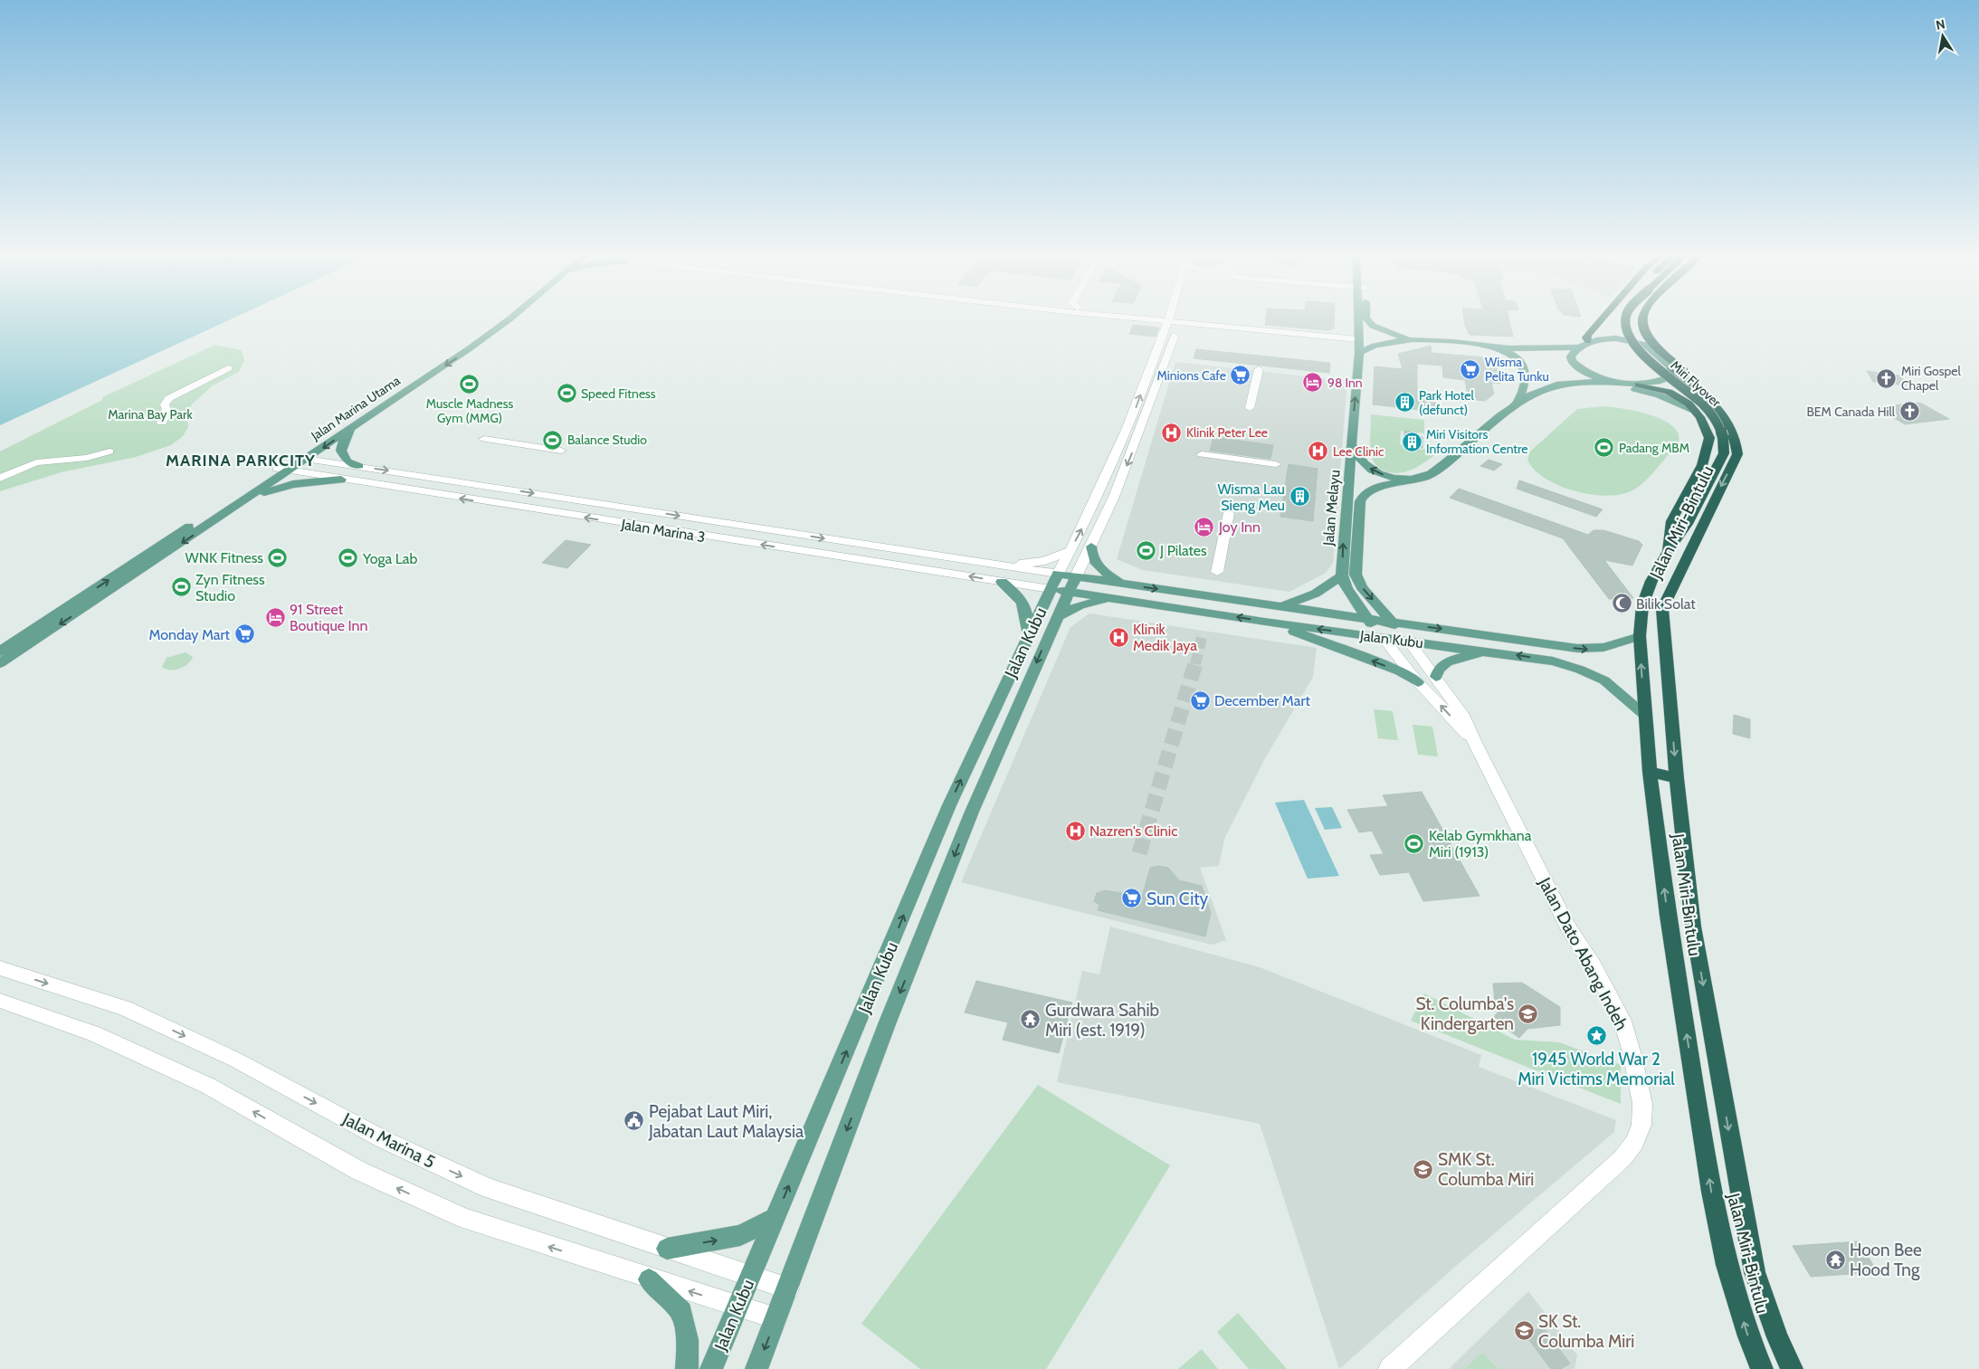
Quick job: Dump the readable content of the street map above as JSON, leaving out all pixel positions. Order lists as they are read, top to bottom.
{
  "streets": {
    "highway": ["Miri Flyover", "Jalan Miri-Bintulu"],
    "main road": ["Jalan Marina Utama", "Jalan Melayu", "Jalan Kubu"],
    "street": ["Jalan Marina 3", "Jalan Dato Abang Indeh", "Jalan Marina 5"]
  },
  "crossings": [
    ["Miri Flyover", "Jalan Miri-Bintulu"],
    ["Jalan Marina Utama", "Jalan Marina 3"],
    ["Jalan Melayu", "Jalan Kubu"],
    ["Jalan Melayu", "Jalan Dato Abang Indeh"],
    ["Jalan Miri-Bintulu", "Jalan Kubu"],
    ["Jalan Marina 3", "Jalan Kubu"],
    ["Jalan Kubu", "Jalan Dato Abang Indeh"],
    ["Jalan Kubu", "Jalan Marina 5"]
  ],
  "districts": ["MARINA PARKCITY"],
  "parks": ["Marina Bay Park"],
  "places": {
    "supermarket": [
      "Wisma Pelita Tunku",
      "Minions Cafe",
      "Monday Mart",
      "December Mart",
      "Sun City"
    ],
    "church": ["Miri Gospel Chapel", "BEM Canada Hill"],
    "hotel": ["98 Inn", "Joy Inn", "91 Street Boutique Inn"],
    "sports": [
      "Muscle Madness Gym (MMG)",
      "Speed Fitness",
      "Balance Studio",
      "Padang MBM",
      "J Pilates",
      "WNK Fitness",
      "Yoga Lab",
      "Zyn Fitness Studio",
      "Kelab Gymkhana Miri (1913)"
    ],
    "building": ["Park Hotel (defunct)", "Miri Visitors Information Centre", "Wisma Lau Sieng Meu"],
    "hospital": [
      "Klinik Peter Lee",
      "Lee Clinic",
      "Klinik Medik Jaya",
      "Nazren's Clinic"
    ],
    "mosque": ["Bilik Solat"],
    "school or university": ["St. Columba's Kindergarten", "SMK St. Columba Miri", "SK St. Columba Miri"],
    "temple": ["Gurdwara Sahib Miri (est. 1919)", "Hoon Bee Hood Tng"],
    "place": ["1945 World War 2 Miri Victims Memorial"],
    "public building": ["Pejabat Laut Miri, Jabatan Laut Malaysia"]
  },
  "north": "top"
}
